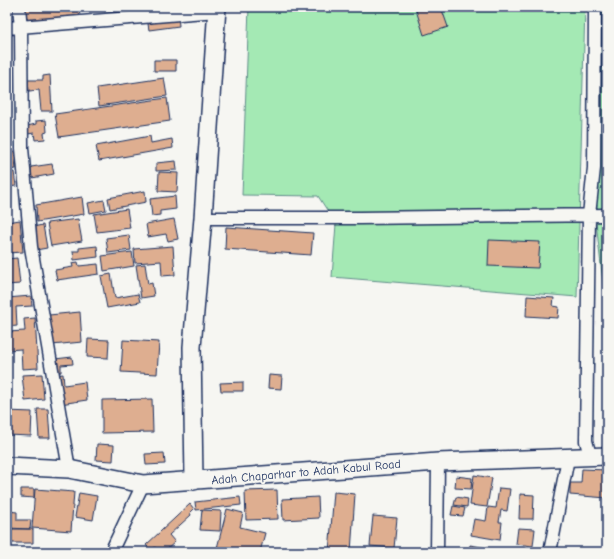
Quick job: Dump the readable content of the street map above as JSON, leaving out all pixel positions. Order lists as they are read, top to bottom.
{
  "streets": {
    "main road": ["Adah Chaparhar to Adah Kabul Road"]
  }
}
